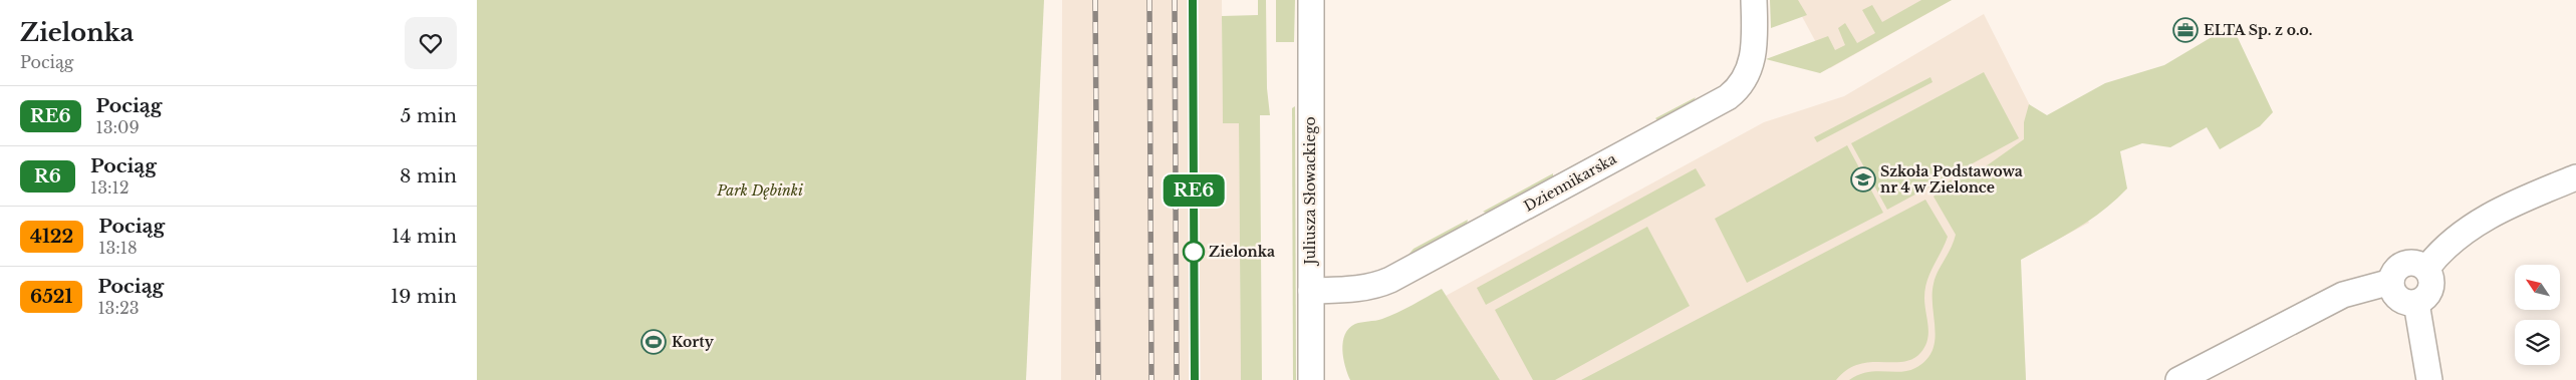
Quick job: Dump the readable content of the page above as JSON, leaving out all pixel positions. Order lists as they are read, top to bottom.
{
  "streets": {
    "street": ["Dziennikarska", "Juliusza Słowackiego"]
  },
  "crossings": [
    ["Dziennikarska", "Juliusza Słowackiego"]
  ],
  "parks": ["Park Dębinki"],
  "places": {
    "office": ["ELTA Sp. z o.o."],
    "school or university": ["Szkoła Podstawowa nr 4 w Zielonce"],
    "other": ["Zielonka"],
    "sports": ["Korty"]
  },
  "north": "top left",
  "page": {
    "heading": ["Zielonka", "Pociąg"],
    "on_map": "RE6",
    "list": [
      {
        "mark": "RE6",
        "name": "Pociąg",
        "note": "13:09",
        "value": "5 min"
      },
      {
        "mark": "R6",
        "name": "Pociąg",
        "note": "13:12",
        "value": "8 min"
      },
      {
        "mark": "4122",
        "name": "Pociąg",
        "note": "13:18",
        "value": "14 min"
      },
      {
        "mark": "6521",
        "name": "Pociąg",
        "note": "13:23",
        "value": "19 min"
      }
    ]
  }
}
